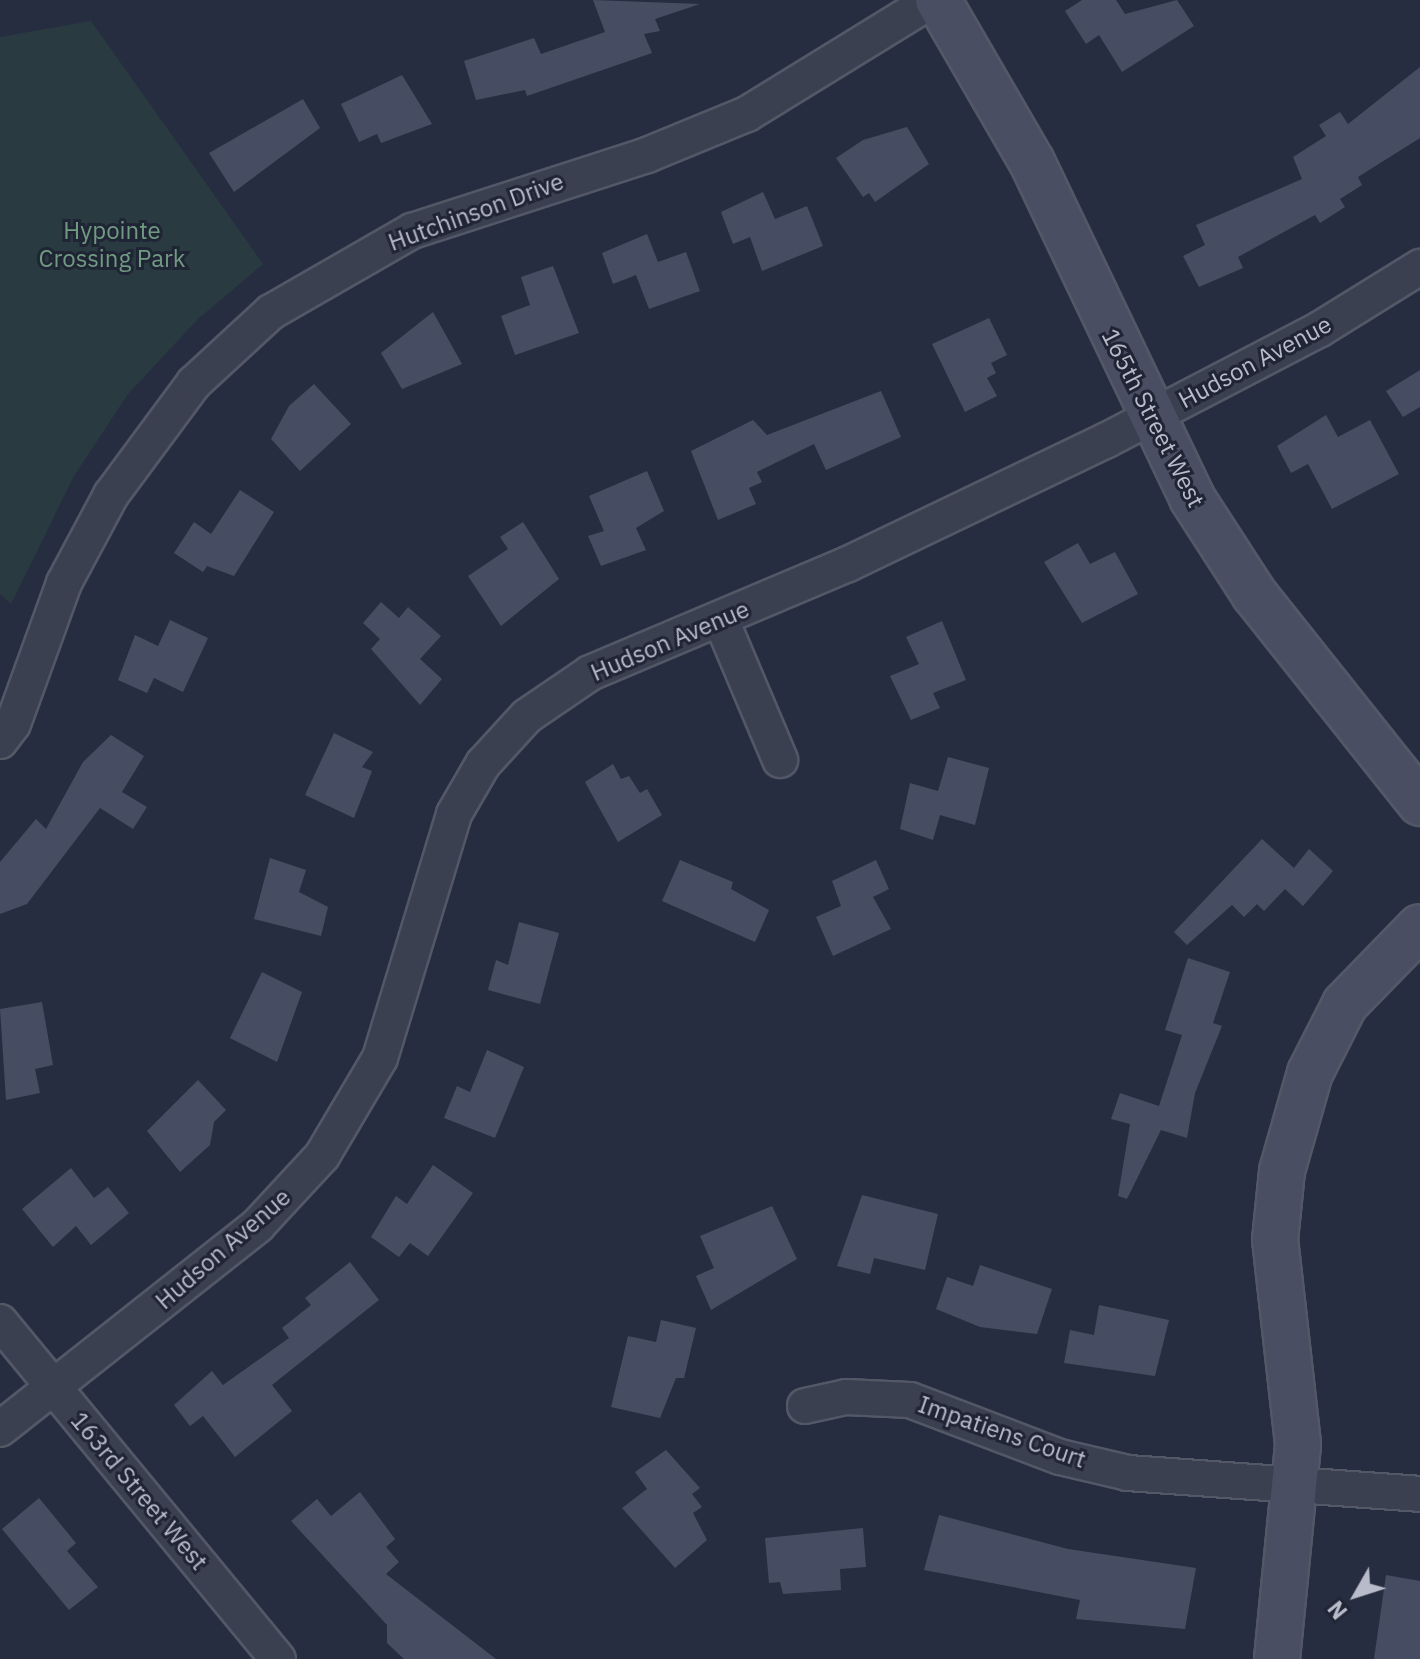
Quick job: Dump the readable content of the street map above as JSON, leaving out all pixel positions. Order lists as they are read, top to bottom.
{
  "streets": {
    "street": [
      "Hutchinson Drive",
      "Hudson Avenue",
      "165th Street West",
      "Impatiens Court",
      "163rd Street West"
    ]
  },
  "crossings": [
    ["Hutchinson Drive", "165th Street West"],
    ["Hudson Avenue", "165th Street West"],
    ["Hudson Avenue", "163rd Street West"]
  ],
  "parks": ["Hypointe Crossing Park"],
  "north": "bottom left"
}
